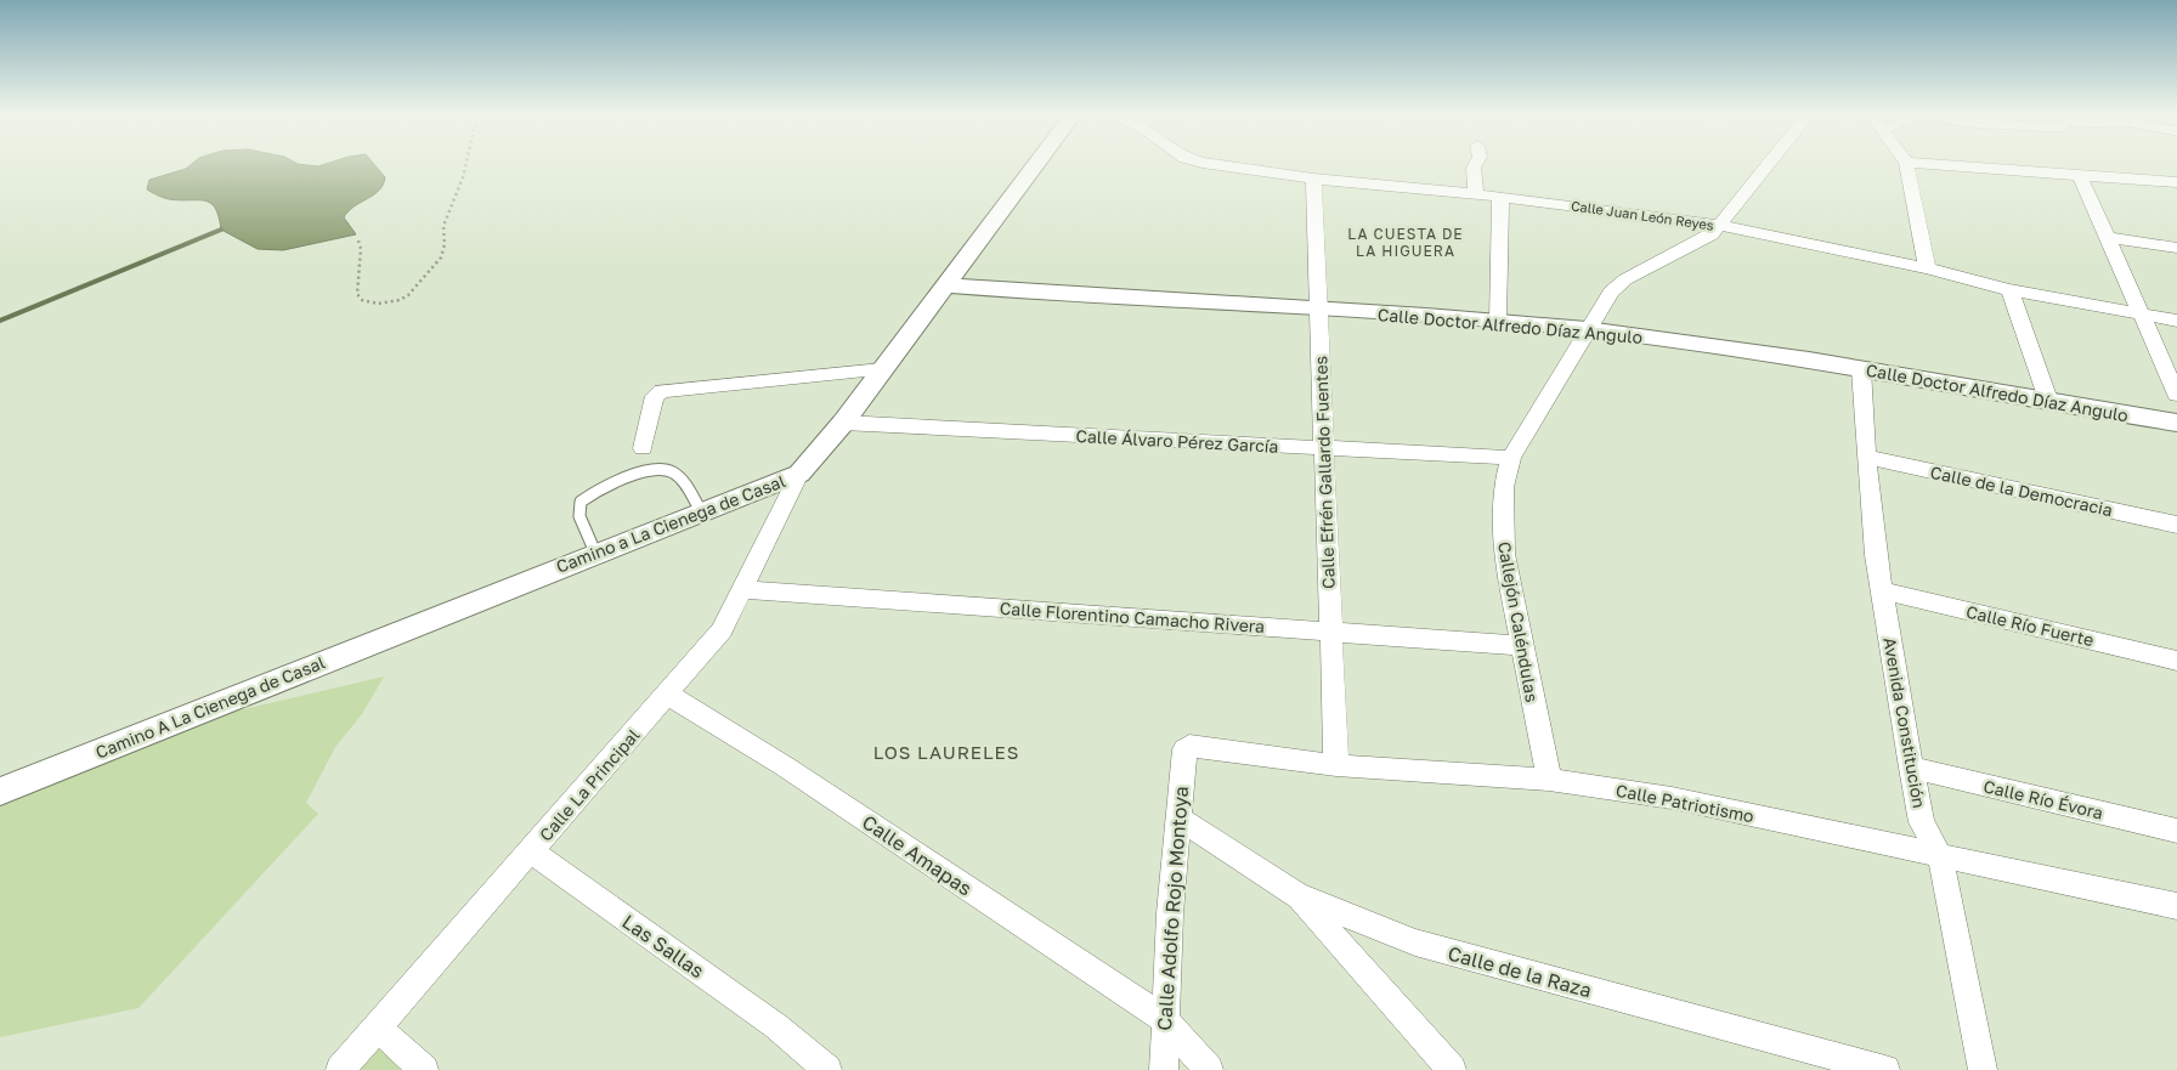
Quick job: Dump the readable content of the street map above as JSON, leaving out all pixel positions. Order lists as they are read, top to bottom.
{
  "streets": {
    "street": [
      "Calle Juan León Reyes",
      "Calle Doctor Alfredo Díaz Angulo",
      "Calle Álvaro Pérez García",
      "Calle Efrén Gallardo Fuentes",
      "Calle de la Democracia",
      "Camino a La Cienega de Casal",
      "Calle Florentino Camacho Rivera",
      "Callejón Caléndulas",
      "Calle Río Fuerte",
      "Camino A La Cienega de Casal",
      "Avenida Constitución",
      "Calle La Principal",
      "Calle Río Évora",
      "Calle Patriotismo",
      "Calle Amapas",
      "Calle Adolfo Rojo Montoya",
      "Las Sallas",
      "Calle de la Raza"
    ]
  },
  "crossings": [
    ["Calle Juan León Reyes", "Calle Efrén Gallardo Fuentes"],
    ["Calle Juan León Reyes", "Callejón Caléndulas"],
    ["Calle Doctor Alfredo Díaz Angulo", "Calle Efrén Gallardo Fuentes"],
    ["Calle Doctor Alfredo Díaz Angulo", "Camino a La Cienega de Casal"],
    ["Calle Doctor Alfredo Díaz Angulo", "Callejón Caléndulas"],
    ["Calle Doctor Alfredo Díaz Angulo", "Avenida Constitución"],
    ["Calle Álvaro Pérez García", "Calle Efrén Gallardo Fuentes"],
    ["Calle Álvaro Pérez García", "Camino a La Cienega de Casal"],
    ["Calle Álvaro Pérez García", "Callejón Caléndulas"],
    ["Calle Efrén Gallardo Fuentes", "Calle Florentino Camacho Rivera"],
    ["Calle Efrén Gallardo Fuentes", "Calle Patriotismo"],
    ["Calle de la Democracia", "Avenida Constitución"],
    ["Camino a La Cienega de Casal", "Camino A La Cienega de Casal"],
    ["Camino a La Cienega de Casal", "Calle La Principal"],
    ["Calle Florentino Camacho Rivera", "Callejón Caléndulas"],
    ["Calle Florentino Camacho Rivera", "Calle La Principal"],
    ["Callejón Caléndulas", "Calle Patriotismo"],
    ["Calle Río Fuerte", "Avenida Constitución"],
    ["Avenida Constitución", "Calle Río Évora"],
    ["Avenida Constitución", "Calle Patriotismo"],
    ["Calle La Principal", "Calle Amapas"],
    ["Calle La Principal", "Las Sallas"],
    ["Calle Patriotismo", "Calle Adolfo Rojo Montoya"],
    ["Calle Amapas", "Calle Adolfo Rojo Montoya"],
    ["Calle Adolfo Rojo Montoya", "Calle de la Raza"]
  ],
  "districts": ["LA CUESTA DE LA HIGUERA", "LOS LAURELES"]
}
